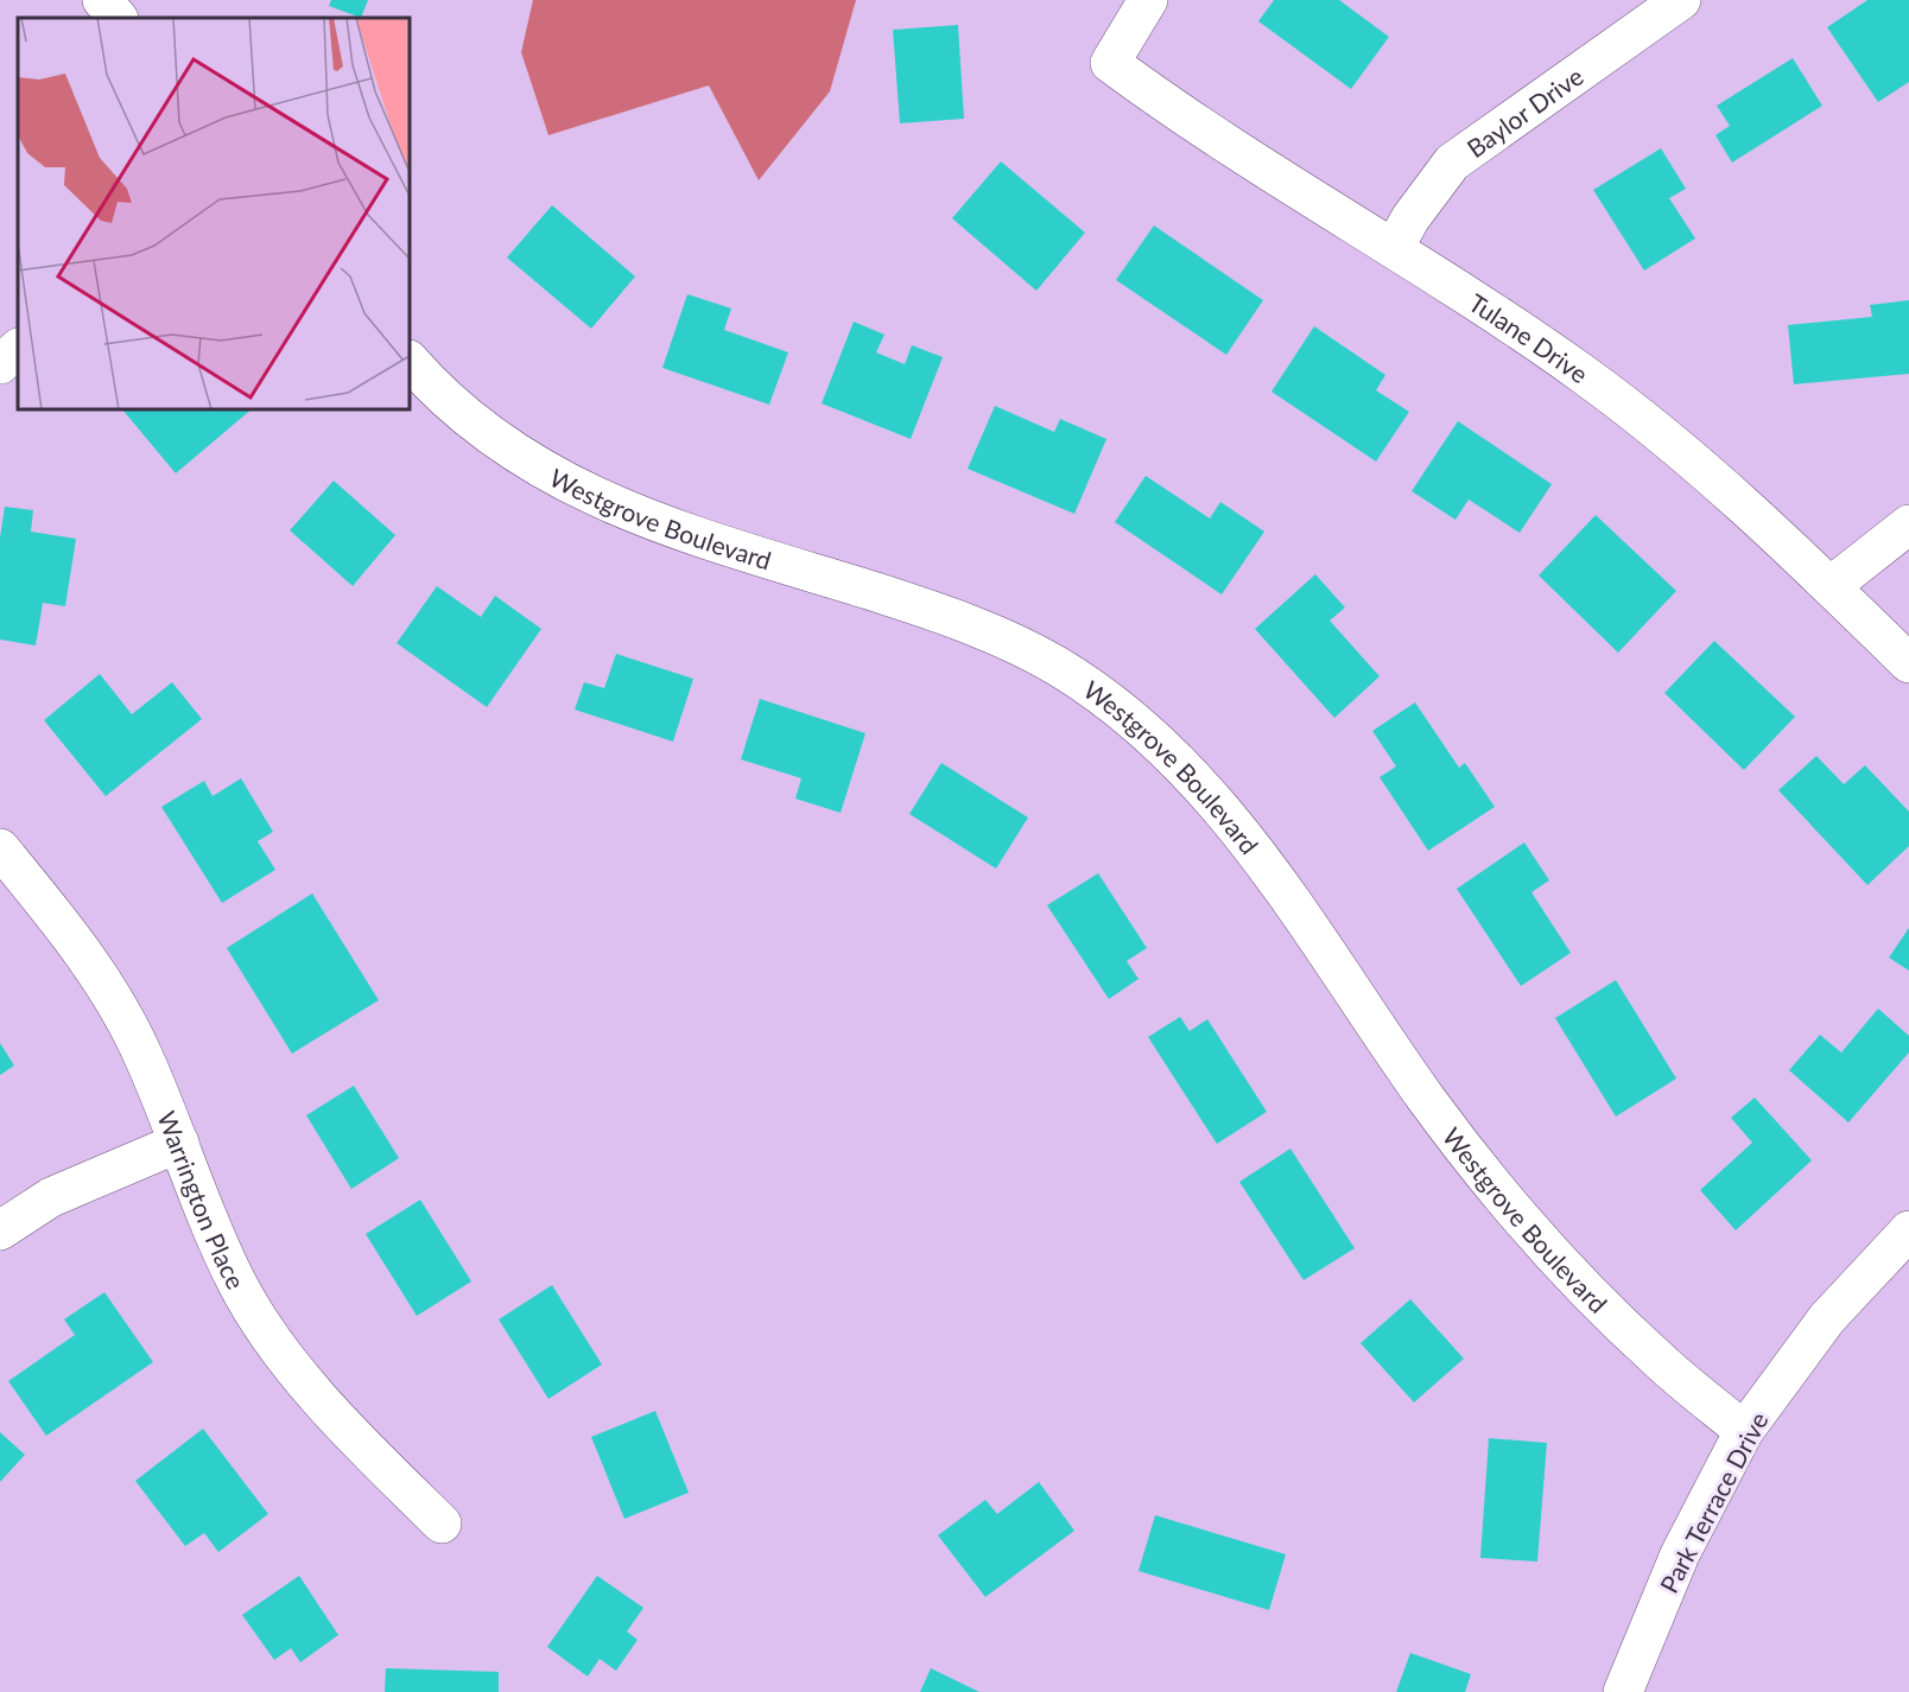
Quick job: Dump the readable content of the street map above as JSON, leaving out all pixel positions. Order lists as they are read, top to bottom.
{
  "streets": {
    "street": [
      "Baylor Drive",
      "Tulane Drive",
      "Westgrove Boulevard",
      "Warrington Place",
      "Park Terrace Drive"
    ]
  },
  "crossings": [
    ["Baylor Drive", "Tulane Drive"],
    ["Westgrove Boulevard", "Park Terrace Drive"]
  ]
}
